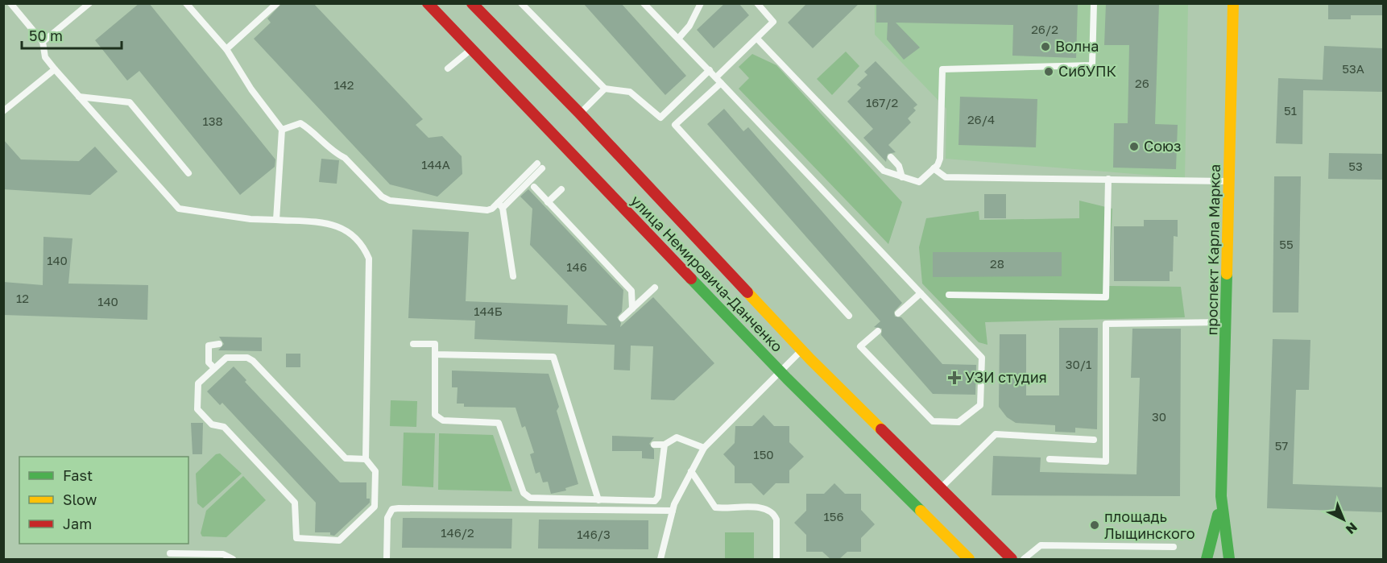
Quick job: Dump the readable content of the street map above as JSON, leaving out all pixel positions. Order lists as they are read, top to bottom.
{
  "streets": {
    "main road": ["проспект Карла Маркса", "улица Немировича-Данченко"]
  },
  "places": {
    "other": [
      "Волна",
      "СибУПК",
      "Союз",
      "площадь Лыщинского"
    ],
    "health": ["УЗИ студия"]
  },
  "house_numbers": [
    "26/2",
    "53А",
    "26",
    "142",
    "167/2",
    "51",
    "26/4",
    "138",
    "144А",
    "53",
    "55",
    "140",
    "28",
    "146",
    "12",
    "140",
    "144Б",
    "30/1",
    "30",
    "57",
    "150",
    "156",
    "146/2",
    "146/3"
  ],
  "legend": ["Fast", "Slow", "Jam"],
  "scale_bar": "50 m",
  "north": "bottom right"
}
